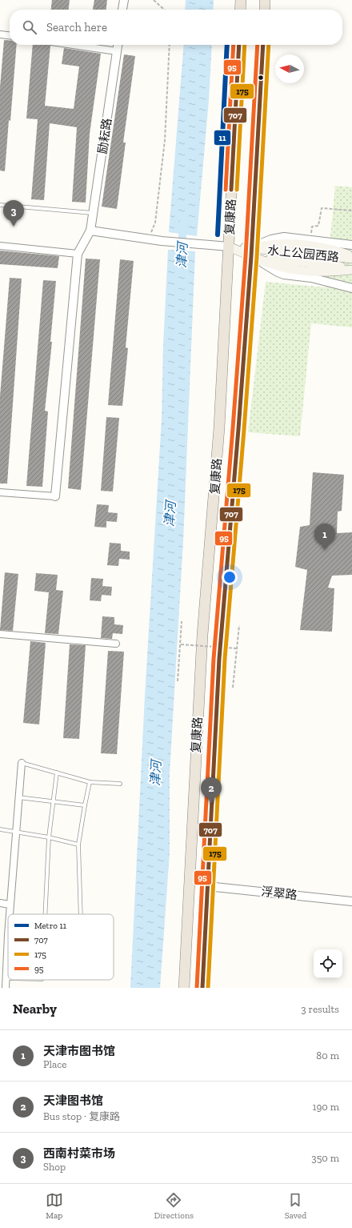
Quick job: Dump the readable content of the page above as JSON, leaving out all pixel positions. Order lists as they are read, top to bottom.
{
  "streets": {
    "highway": ["复康路"],
    "main road": ["水上公园西路"],
    "street": ["励耘路", "浮翠路"]
  },
  "crossings": [
    ["复康路", "水上公园西路"],
    ["复康路", "浮翠路"]
  ],
  "water": ["津河"],
  "lines": [
    "metro line 11",
    "transit line 707",
    "transit line 175",
    "transit line 95"
  ],
  "legend": [
    "Metro 11",
    "707",
    "175",
    "95"
  ],
  "north": "left",
  "page": {
    "search": "Search here",
    "pins": ["3", "1", "2"],
    "heading": ["Nearby", "3 results"],
    "list": [
      {
        "mark": "1",
        "name": "天津市图书馆",
        "note": "Place",
        "value": "80 m"
      },
      {
        "mark": "2",
        "name": "天津图书馆",
        "note": "Bus stop · 复康路",
        "value": "190 m"
      },
      {
        "mark": "3",
        "name": "西南村菜市场",
        "note": "Shop",
        "value": "350 m"
      }
    ],
    "nav": ["Map", "Directions", "Saved"]
  }
}
